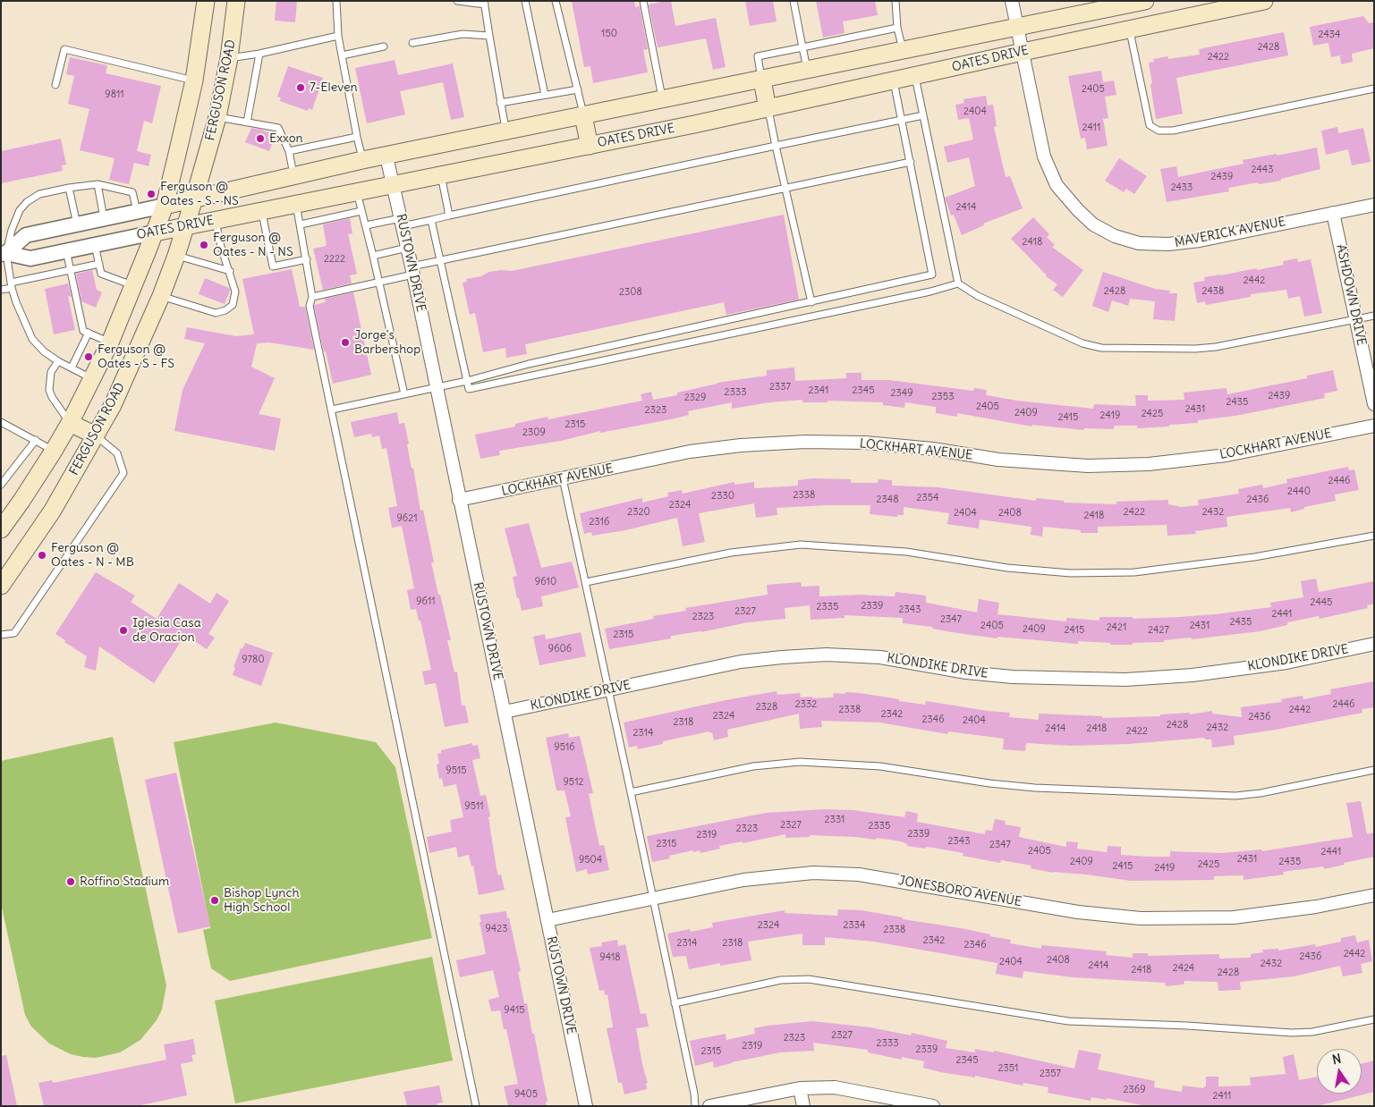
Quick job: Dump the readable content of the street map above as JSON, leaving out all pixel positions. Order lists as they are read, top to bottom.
{
  "streets": {
    "main road": ["OATES DRIVE", "FERGUSON ROAD"],
    "street": [
      "MAVERICK AVENUE",
      "RUSTOWN DRIVE",
      "ASHDOWN DRIVE",
      "LOCKHART AVENUE",
      "KLONDIKE DRIVE",
      "JONESBORO AVENUE"
    ]
  },
  "crossings": [
    ["OATES DRIVE", "FERGUSON ROAD"],
    ["OATES DRIVE", "MAVERICK AVENUE"],
    ["OATES DRIVE", "RUSTOWN DRIVE"],
    ["MAVERICK AVENUE", "ASHDOWN DRIVE"],
    ["RUSTOWN DRIVE", "LOCKHART AVENUE"],
    ["RUSTOWN DRIVE", "KLONDIKE DRIVE"],
    ["RUSTOWN DRIVE", "JONESBORO AVENUE"]
  ],
  "places": [
    "7-Eleven",
    "Exxon",
    "Ferguson @ Oates - S - NS",
    "Ferguson @ Oates - N - NS",
    "Jorge's Barbershop",
    "Ferguson @ Oates - S - FS",
    "Ferguson @ Oates - N - MB",
    "Iglesia Casa de Oracion",
    "Roffino Stadium",
    "Bishop Lynch High School"
  ],
  "house_numbers": [
    "150",
    "2434",
    "2428",
    "2422",
    "2405",
    "9811",
    "2404",
    "2411",
    "2443",
    "2439",
    "2433",
    "2414",
    "2418",
    "2222",
    "2442",
    "2428",
    "2438",
    "2308",
    "2337",
    "2341",
    "2345",
    "2333",
    "2349",
    "2439",
    "2353",
    "2329",
    "2435",
    "2405",
    "2431",
    "2323",
    "2409",
    "2425",
    "2419",
    "2415",
    "2315",
    "2309",
    "2446",
    "2440",
    "2338",
    "2330",
    "2354",
    "2348",
    "2436",
    "2324",
    "2320",
    "2422",
    "2432",
    "2404",
    "2408",
    "2418",
    "9621",
    "2316",
    "9610",
    "9611",
    "2445",
    "2339",
    "2335",
    "2343",
    "2327",
    "2441",
    "2323",
    "2347",
    "2435",
    "2405",
    "2431",
    "2421",
    "2409",
    "2415",
    "2427",
    "2315",
    "9606",
    "9780",
    "2332",
    "2446",
    "2328",
    "2338",
    "2442",
    "2342",
    "2324",
    "2436",
    "2346",
    "2404",
    "2318",
    "2428",
    "2432",
    "2414",
    "2418",
    "2422",
    "2314",
    "9516",
    "9515",
    "9512",
    "9511",
    "2331",
    "2327",
    "2335",
    "2323",
    "2339",
    "2319",
    "2343",
    "2315",
    "2347",
    "2405",
    "2441",
    "2431",
    "9504",
    "2409",
    "2435",
    "2425",
    "2415",
    "2419",
    "2324",
    "2334",
    "9423",
    "2338",
    "2342",
    "2314",
    "2318",
    "2346",
    "2442",
    "2436",
    "9418",
    "2408",
    "2404",
    "2432",
    "2414",
    "2424",
    "2418",
    "2428",
    "9415",
    "2327",
    "2323",
    "2333",
    "2319",
    "2339",
    "2315",
    "2345",
    "2351",
    "2357",
    "2369",
    "9405",
    "2411"
  ],
  "north": "top"
}
